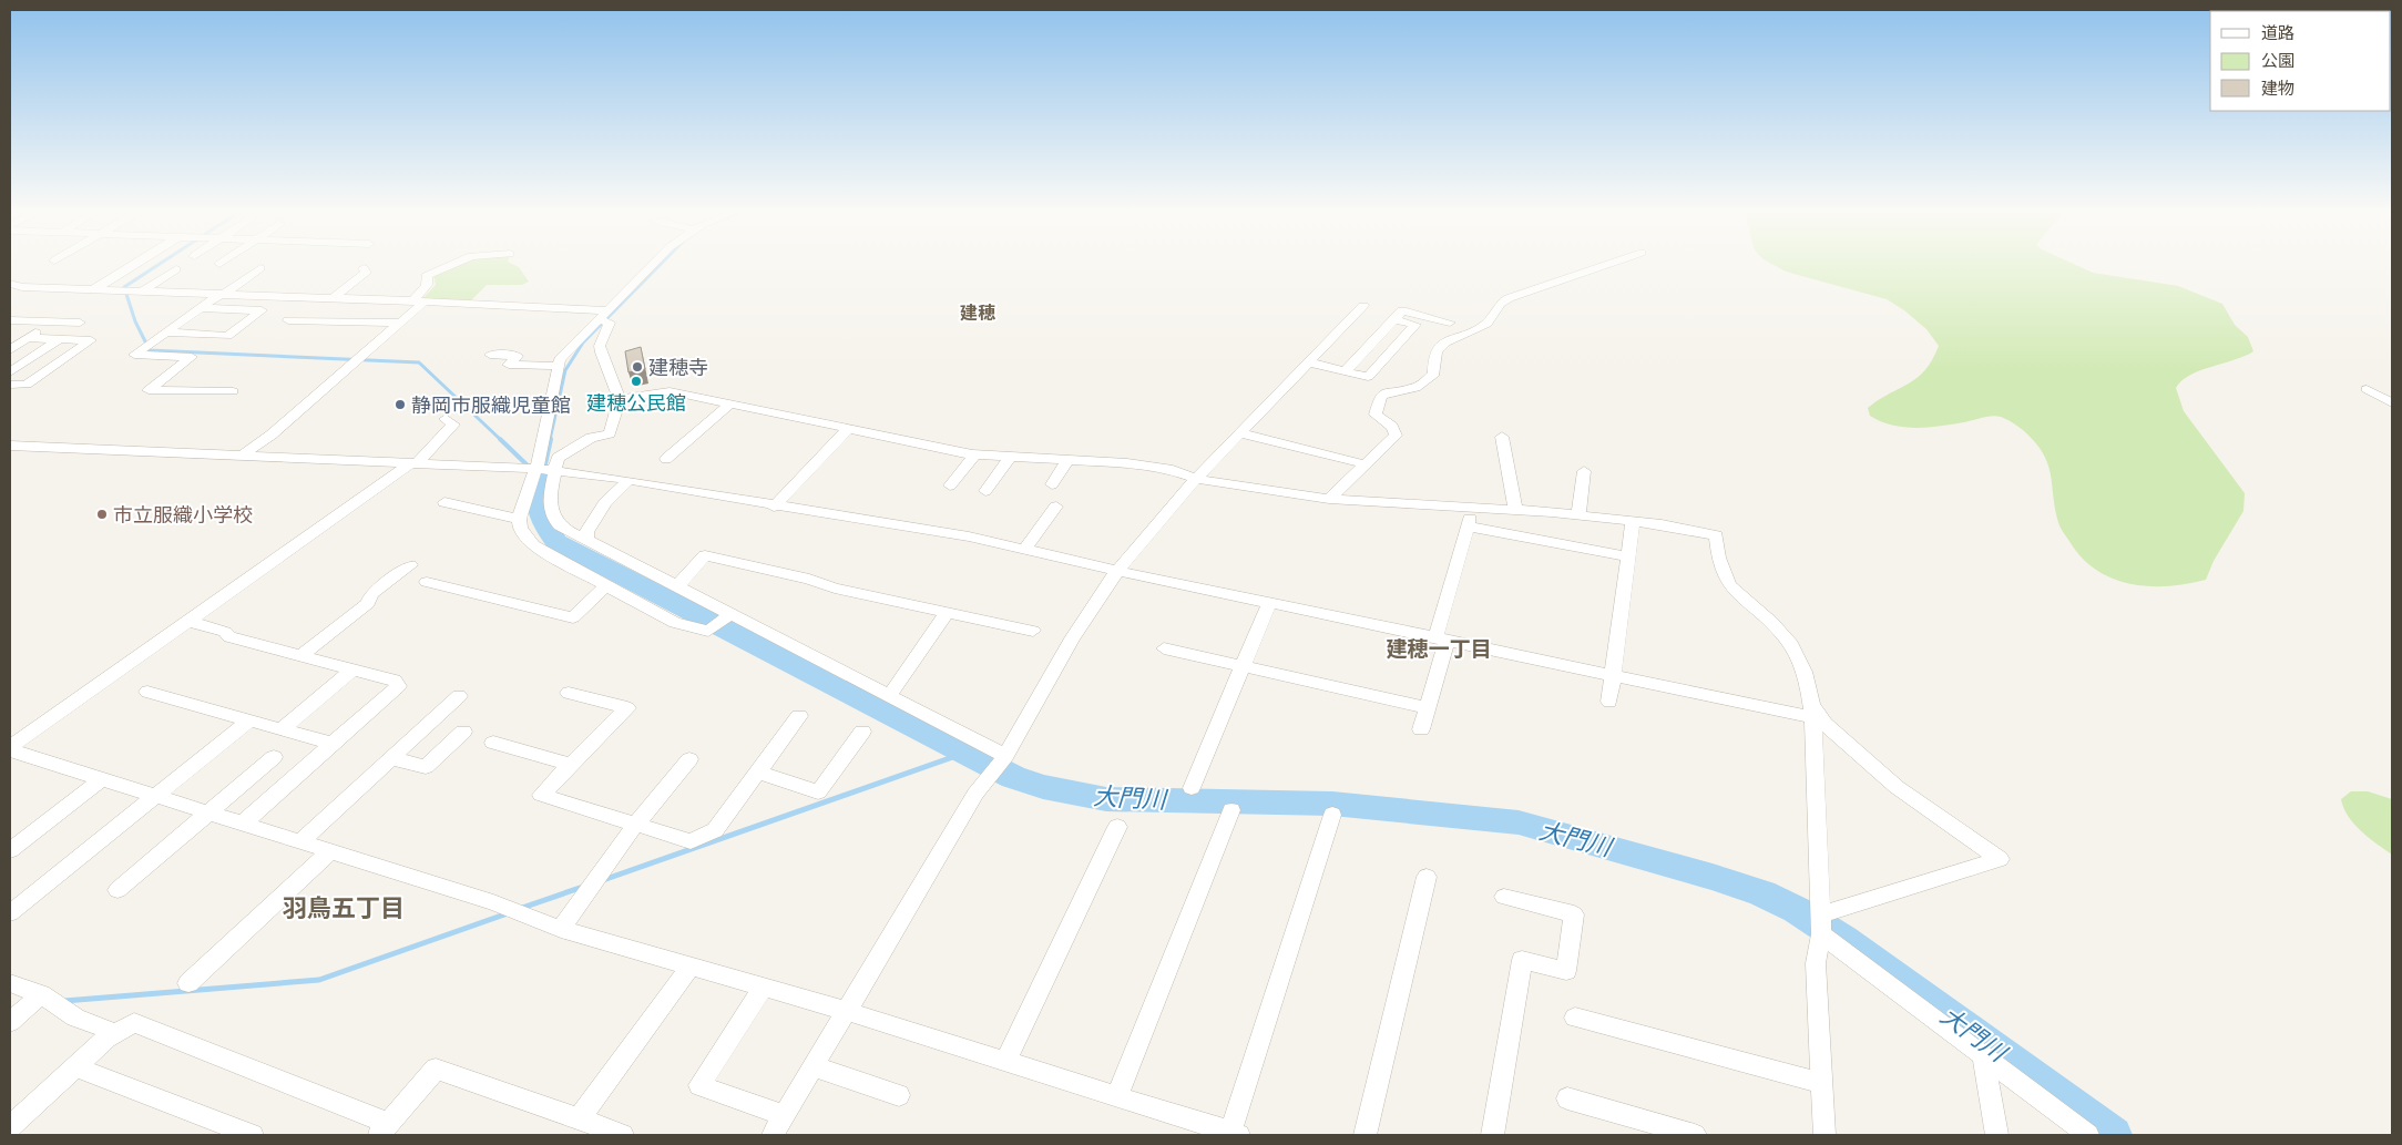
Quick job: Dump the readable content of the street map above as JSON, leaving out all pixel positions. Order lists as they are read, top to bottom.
{
  "districts": ["建穂", "建穂一丁目", "羽鳥五丁目"],
  "water": ["大門川"],
  "places": [
    "建穂寺",
    "建穂公民館",
    "静岡市服織児童館",
    "市立服織小学校"
  ],
  "legend": ["道路", "公園", "建物"]
}
